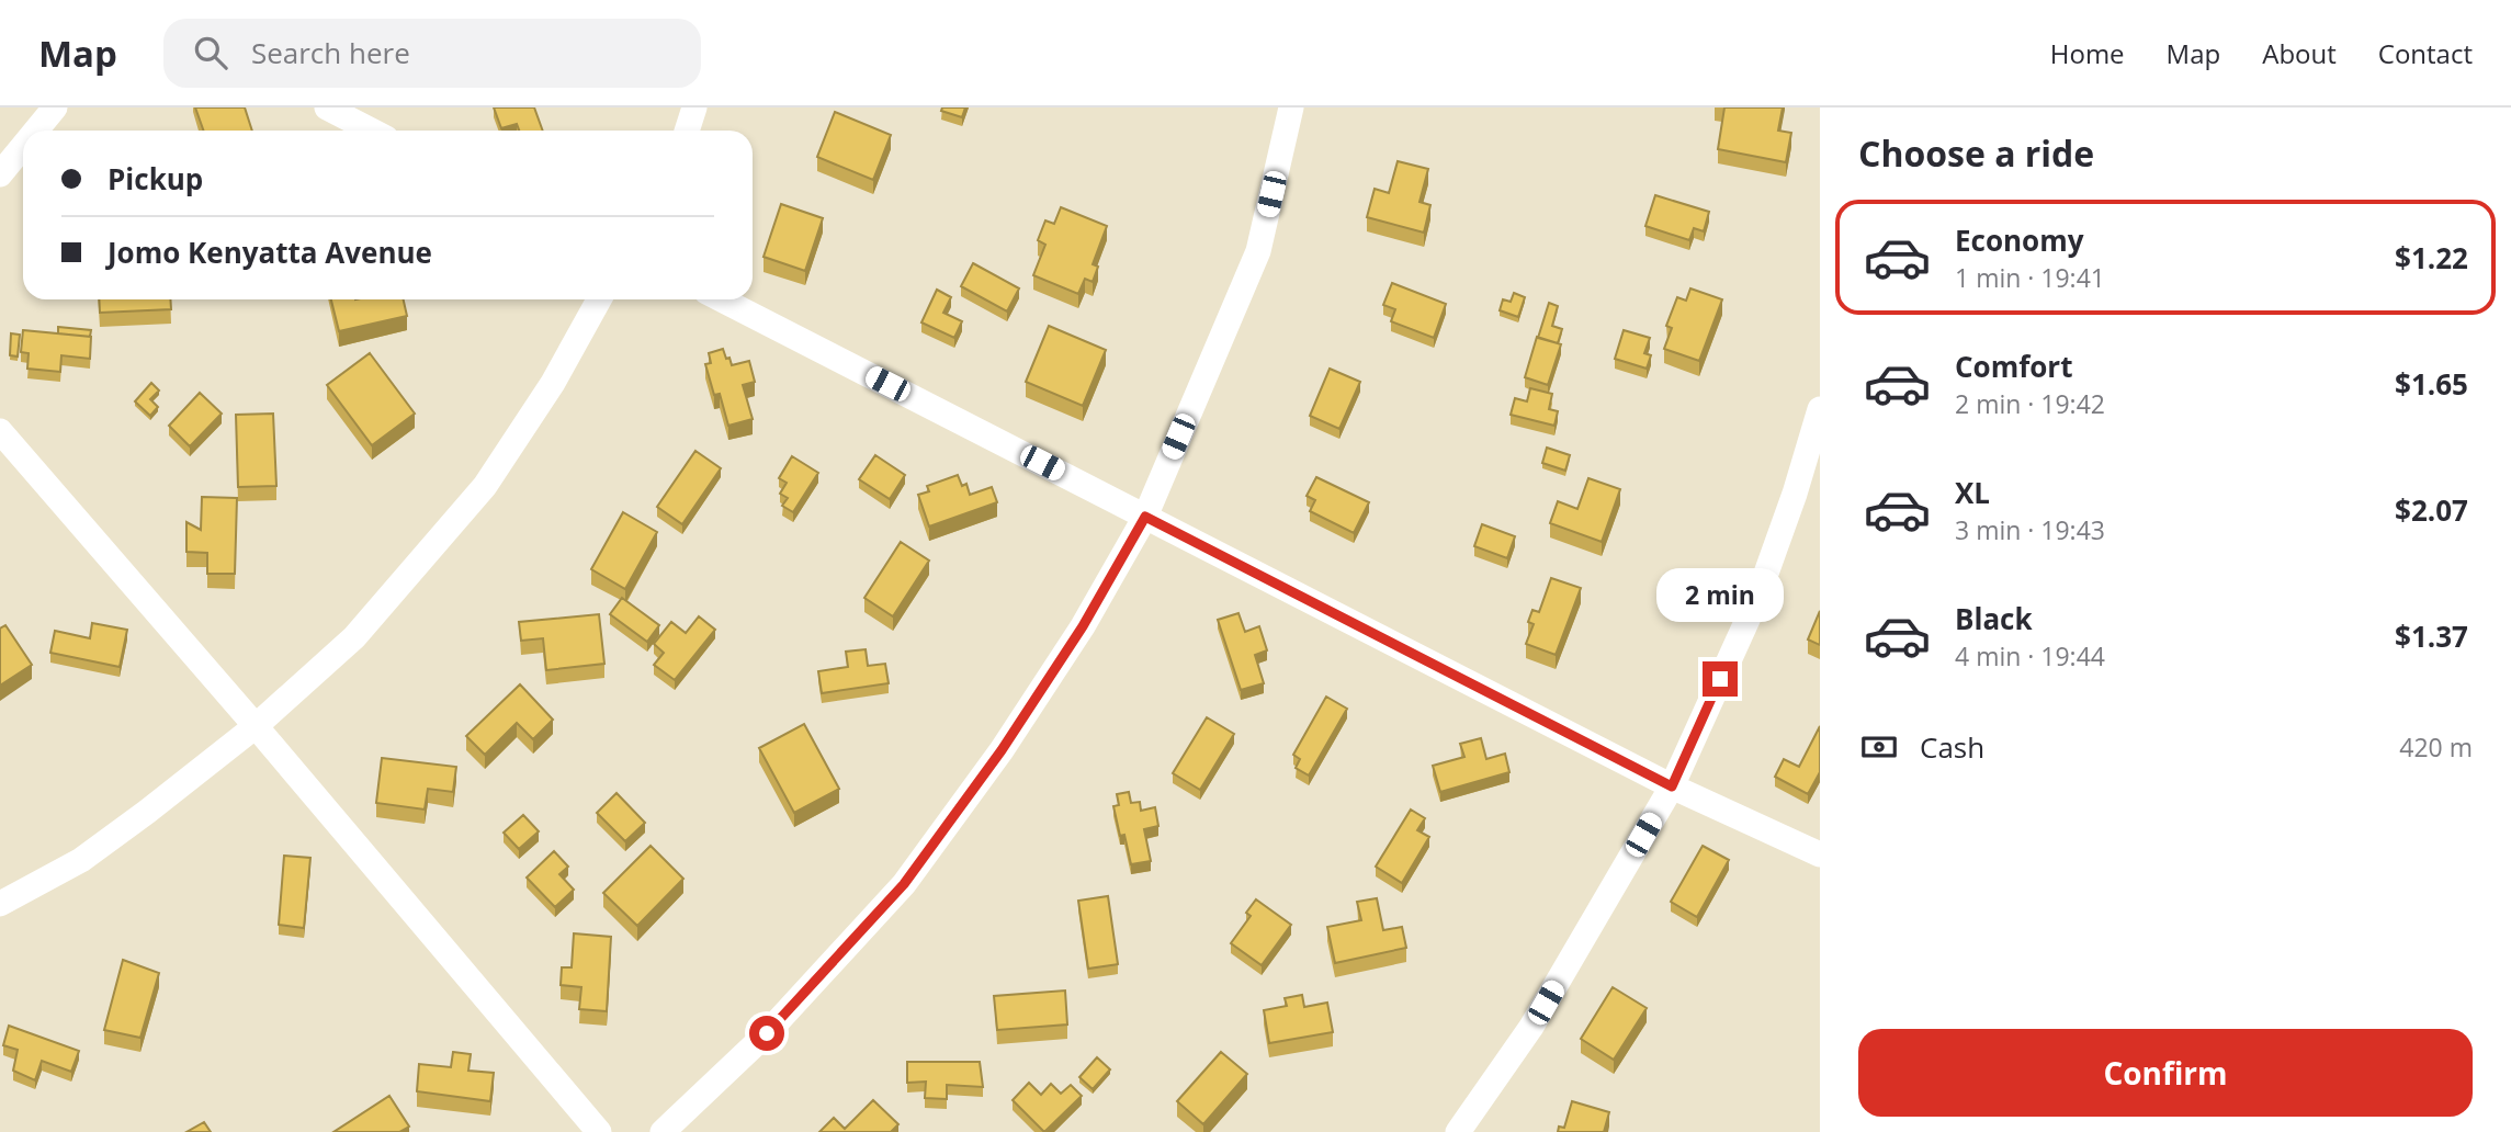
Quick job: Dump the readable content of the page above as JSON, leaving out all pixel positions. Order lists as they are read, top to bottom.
{
  "page": {
    "header": "Map",
    "search": "Search here",
    "nav": [
      "Home",
      "Map",
      "About",
      "Contact"
    ],
    "heading": "Choose a ride",
    "banner": ["Pickup", "Jomo Kenyatta Avenue"],
    "list": [
      {
        "name": "Economy",
        "note": "1 min · 19:41",
        "value": "$1.22"
      },
      {
        "name": "Comfort",
        "note": "2 min · 19:42",
        "value": "$1.65"
      },
      {
        "name": "XL",
        "note": "3 min · 19:43",
        "value": "$2.07"
      },
      {
        "name": "Black",
        "note": "4 min · 19:44",
        "value": "$1.37"
      }
    ],
    "bubble": "2 min",
    "pay": ["Cash", "420 m"],
    "buttons": "Confirm"
  }
}
